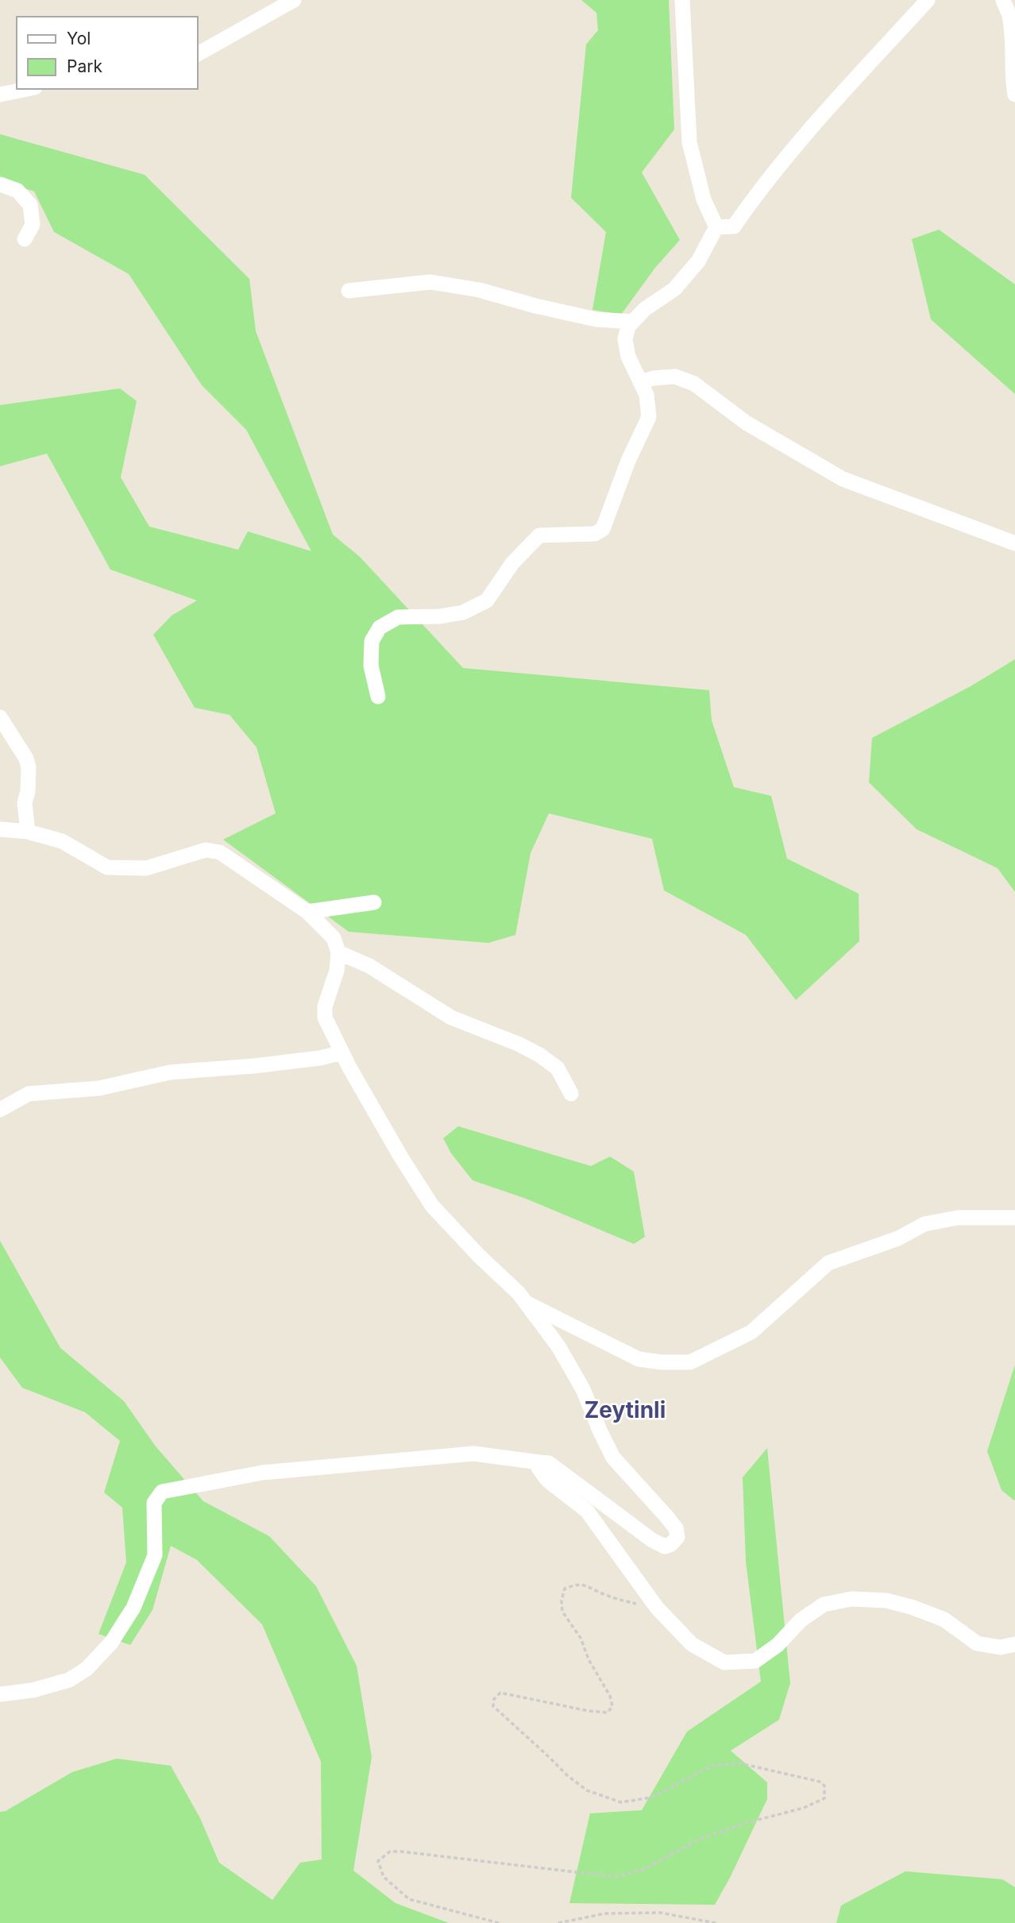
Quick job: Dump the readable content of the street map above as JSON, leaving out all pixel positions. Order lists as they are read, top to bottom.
{
  "districts": ["Zeytinli"],
  "legend": ["Yol", "Park"]
}
